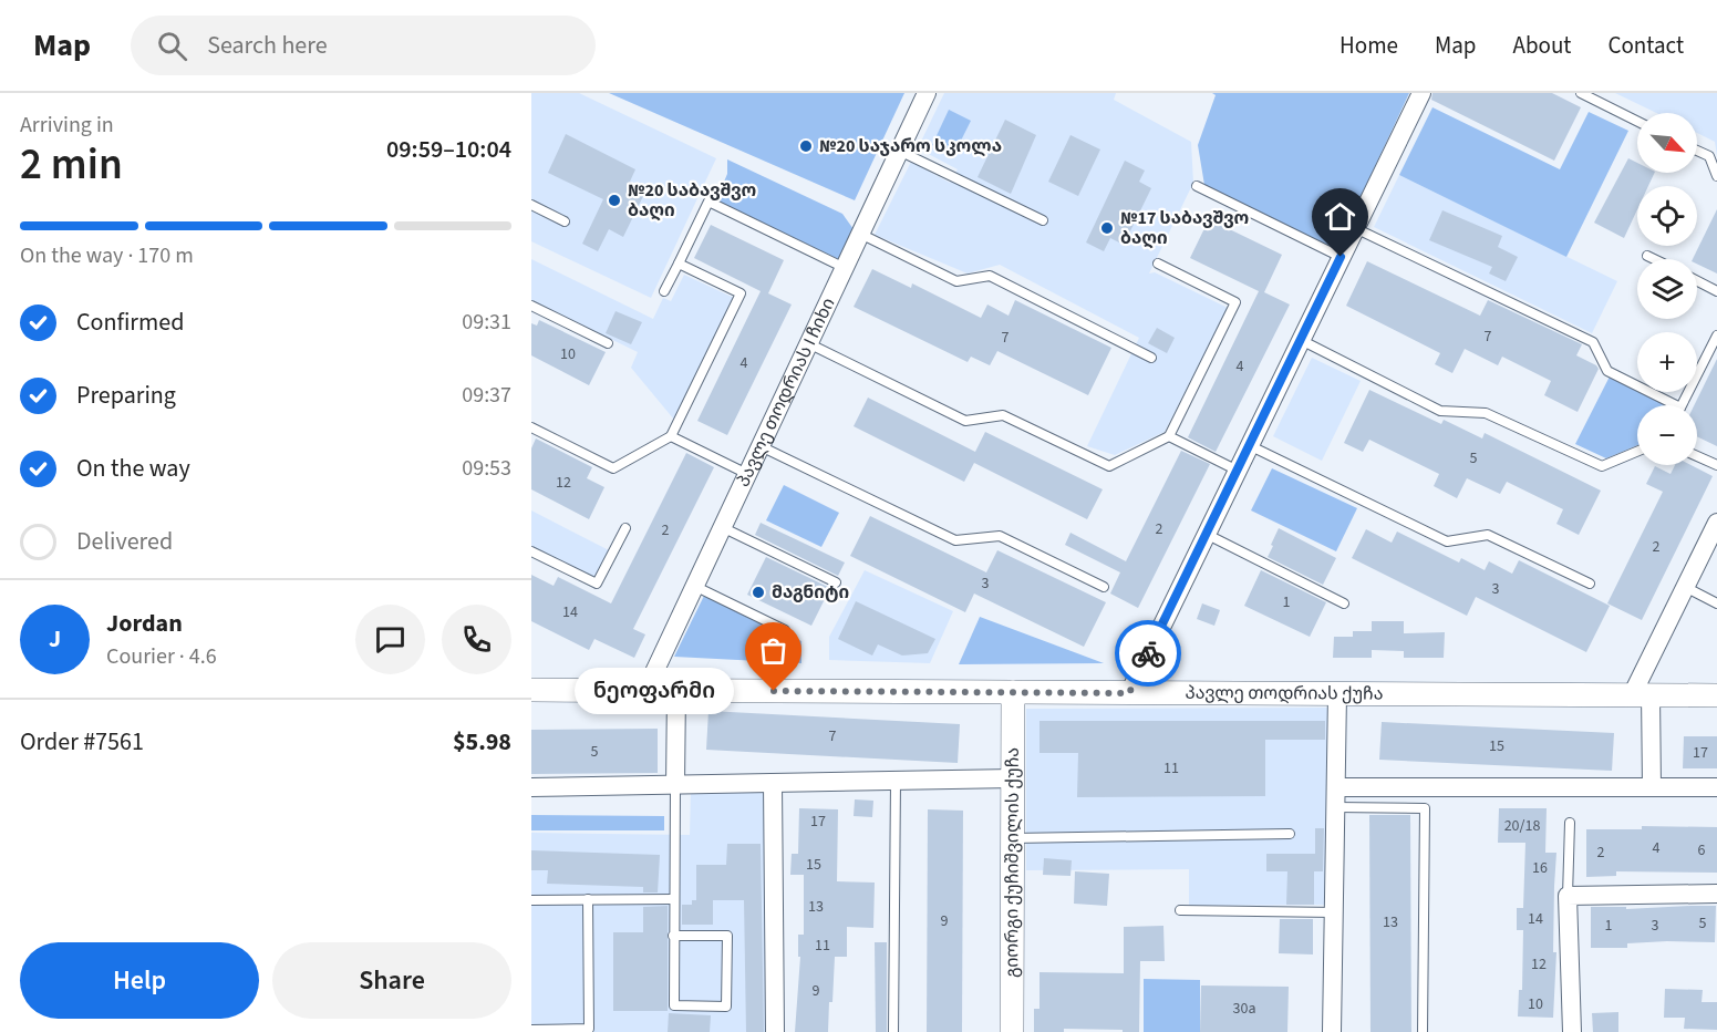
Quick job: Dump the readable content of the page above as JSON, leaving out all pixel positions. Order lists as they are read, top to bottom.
{
  "streets": {
    "street": ["პავლე თოდრიას I ჩიხი", "პავლე თოდრიას ქუჩა", "გიორგი ქუჩიშვილის ქუჩა"]
  },
  "crossings": [
    ["პავლე თოდრიას I ჩიხი", "პავლე თოდრიას ქუჩა"],
    ["პავლე თოდრიას ქუჩა", "გიორგი ქუჩიშვილის ქუჩა"]
  ],
  "places": [
    "№20 საჯარო სკოლა",
    "№20 საბავშვო ბაღი",
    "№17 საბავშვო ბაღი",
    "მაგნიტი",
    "ნეოფარმი"
  ],
  "house_numbers": [
    "7",
    "7",
    "10",
    "4",
    "4",
    "5",
    "12",
    "2",
    "2",
    "2",
    "3",
    "3",
    "1",
    "14",
    "7",
    "15",
    "5",
    "17",
    "11",
    "17",
    "20/18",
    "4",
    "6",
    "2",
    "15",
    "16",
    "13",
    "14",
    "9",
    "13",
    "5",
    "1",
    "3",
    "11",
    "12",
    "9",
    "10",
    "30a"
  ],
  "north": "bottom right",
  "page": {
    "header": "Map",
    "search": "Search here",
    "nav": [
      "Home",
      "Map",
      "About",
      "Contact"
    ],
    "heading": ["2 min", "Arriving in", "09:59–10:04"],
    "panel": [
      "Jordan",
      "Courier · 4.6",
      "Order #7561",
      "$5.98"
    ],
    "map_buttons": ["+", "−"],
    "bar": "On the way · 170 m",
    "list": [
      ["Confirmed", "09:31"],
      ["Preparing", "09:37"],
      ["On the way", "09:53"],
      "Delivered"
    ],
    "round": "J",
    "bubble": "ნეოფარმი",
    "buttons": ["Help", "Share"]
  }
}
